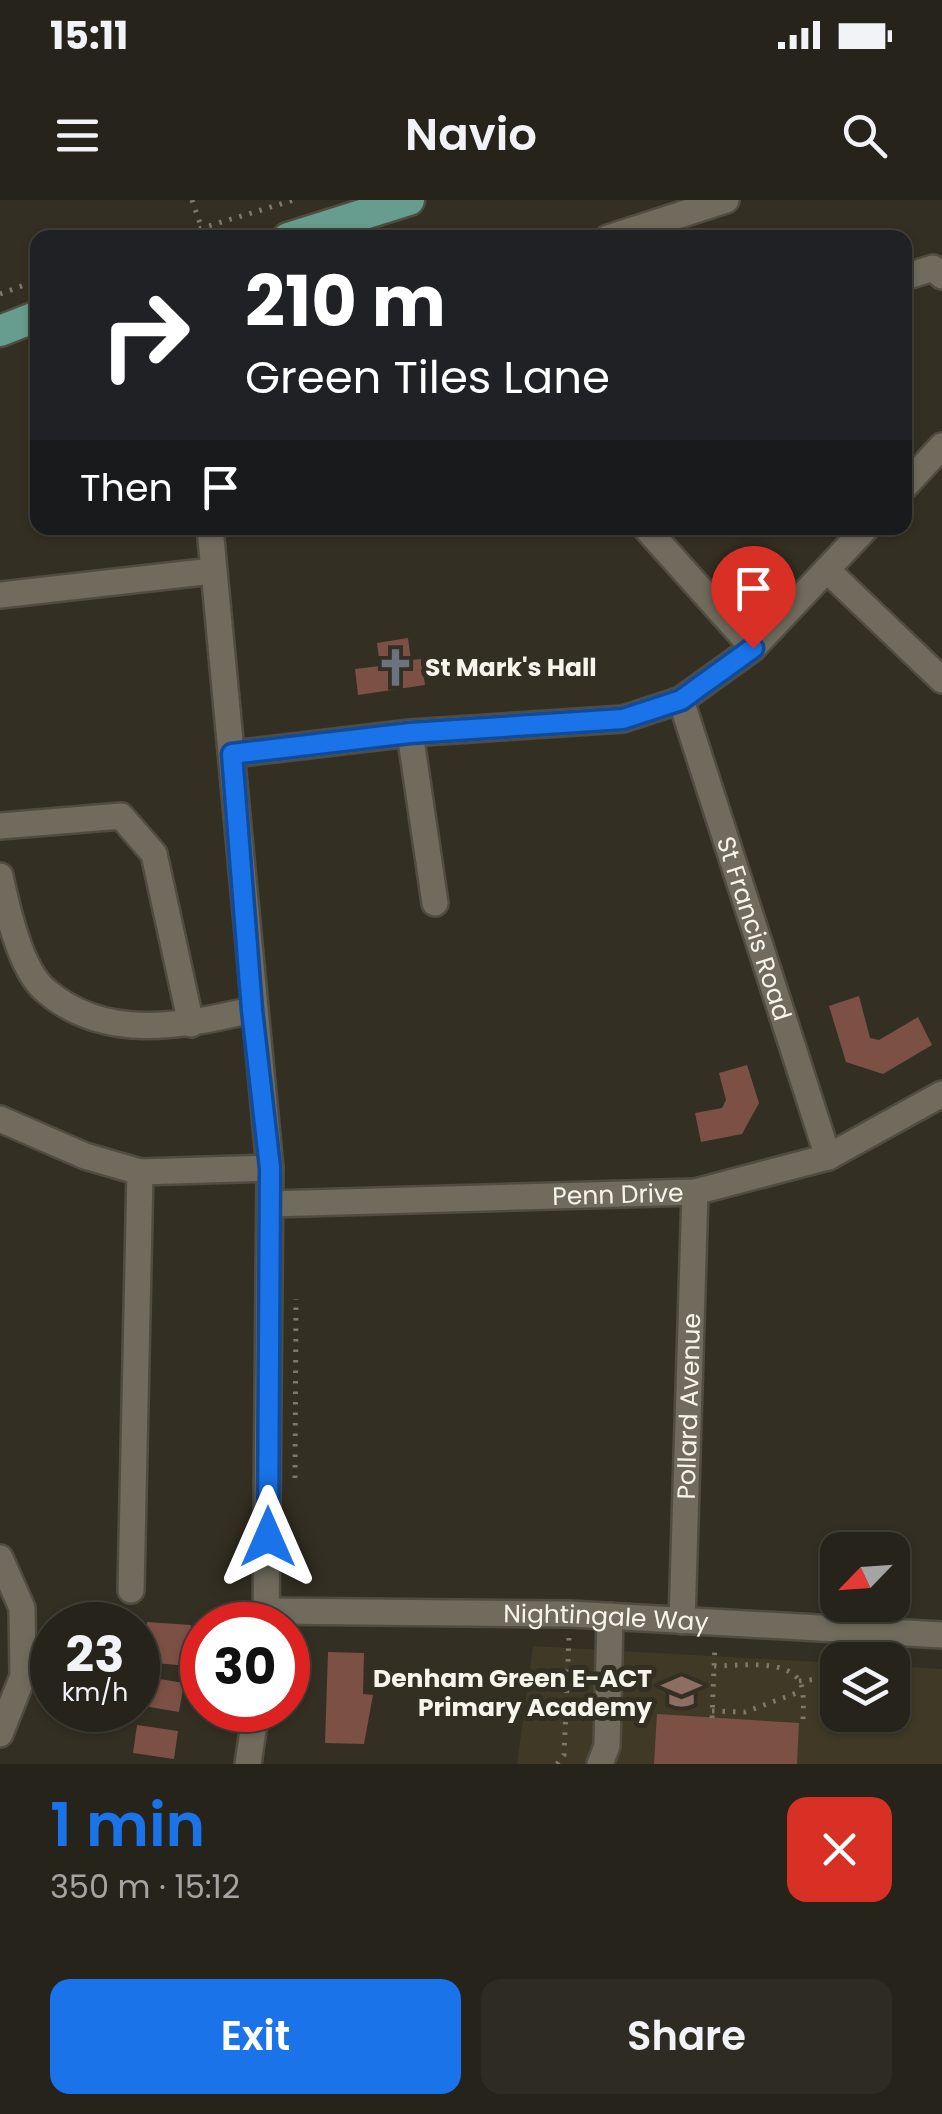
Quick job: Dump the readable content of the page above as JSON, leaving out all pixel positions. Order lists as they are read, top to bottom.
{
  "streets": {
    "street": [
      "St Francis Road",
      "Penn Drive",
      "Pollard Avenue",
      "Nightingale Way"
    ]
  },
  "crossings": [
    ["St Francis Road", "Penn Drive"],
    ["Penn Drive", "Pollard Avenue"],
    ["Pollard Avenue", "Nightingale Way"]
  ],
  "places": {
    "church": ["St Mark's Hall"],
    "school or university": ["Denham Green E-ACT Primary Academy"]
  },
  "north": "bottom left",
  "page": {
    "status": "15:11",
    "header": "Navio",
    "turn": ["210 m", "Green Tiles Lane"],
    "then": "Then",
    "speed": "23 km/h",
    "limit": "30",
    "heading": ["1 min", "350 m · 15:12"],
    "buttons": ["Exit", "Share"]
  }
}
